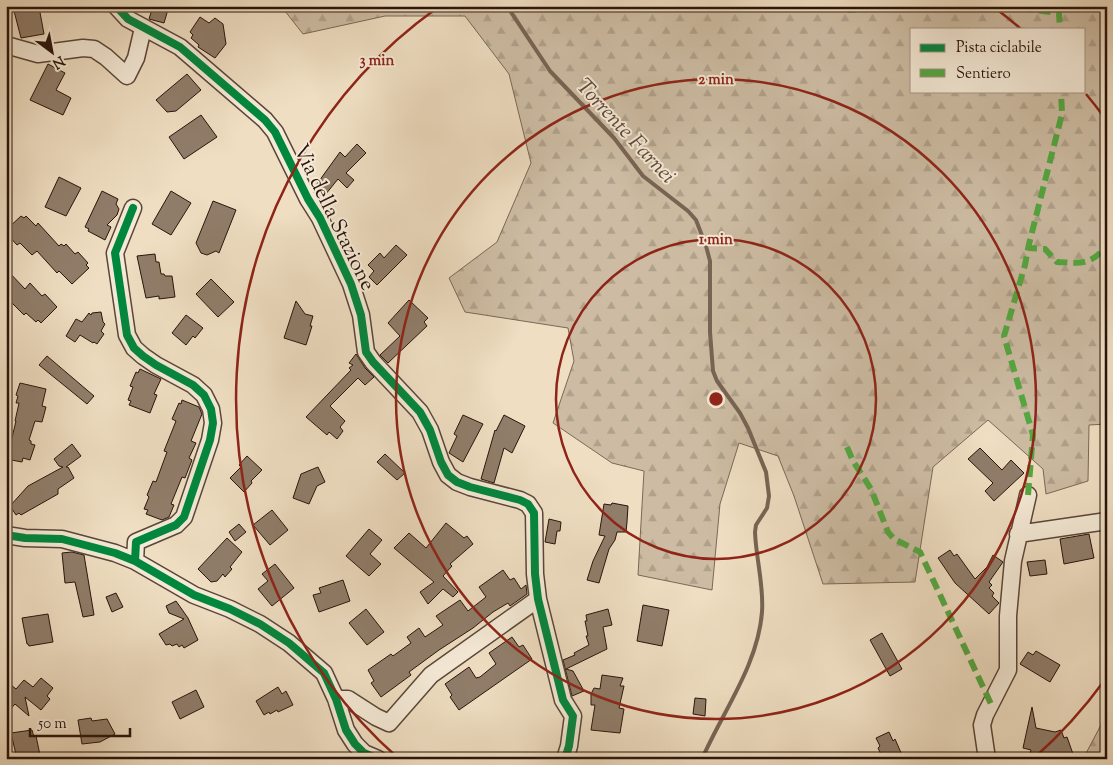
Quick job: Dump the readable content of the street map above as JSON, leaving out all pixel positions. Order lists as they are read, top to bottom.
{
  "streets": {
    "street": ["Via della Stazione"]
  },
  "water": ["Torrente Farnei"],
  "legend": ["Pista ciclabile", "Sentiero"],
  "scale_bar": "50 m",
  "north": "bottom right",
  "rings": ["3 min", "2 min", "1 min"]
}
